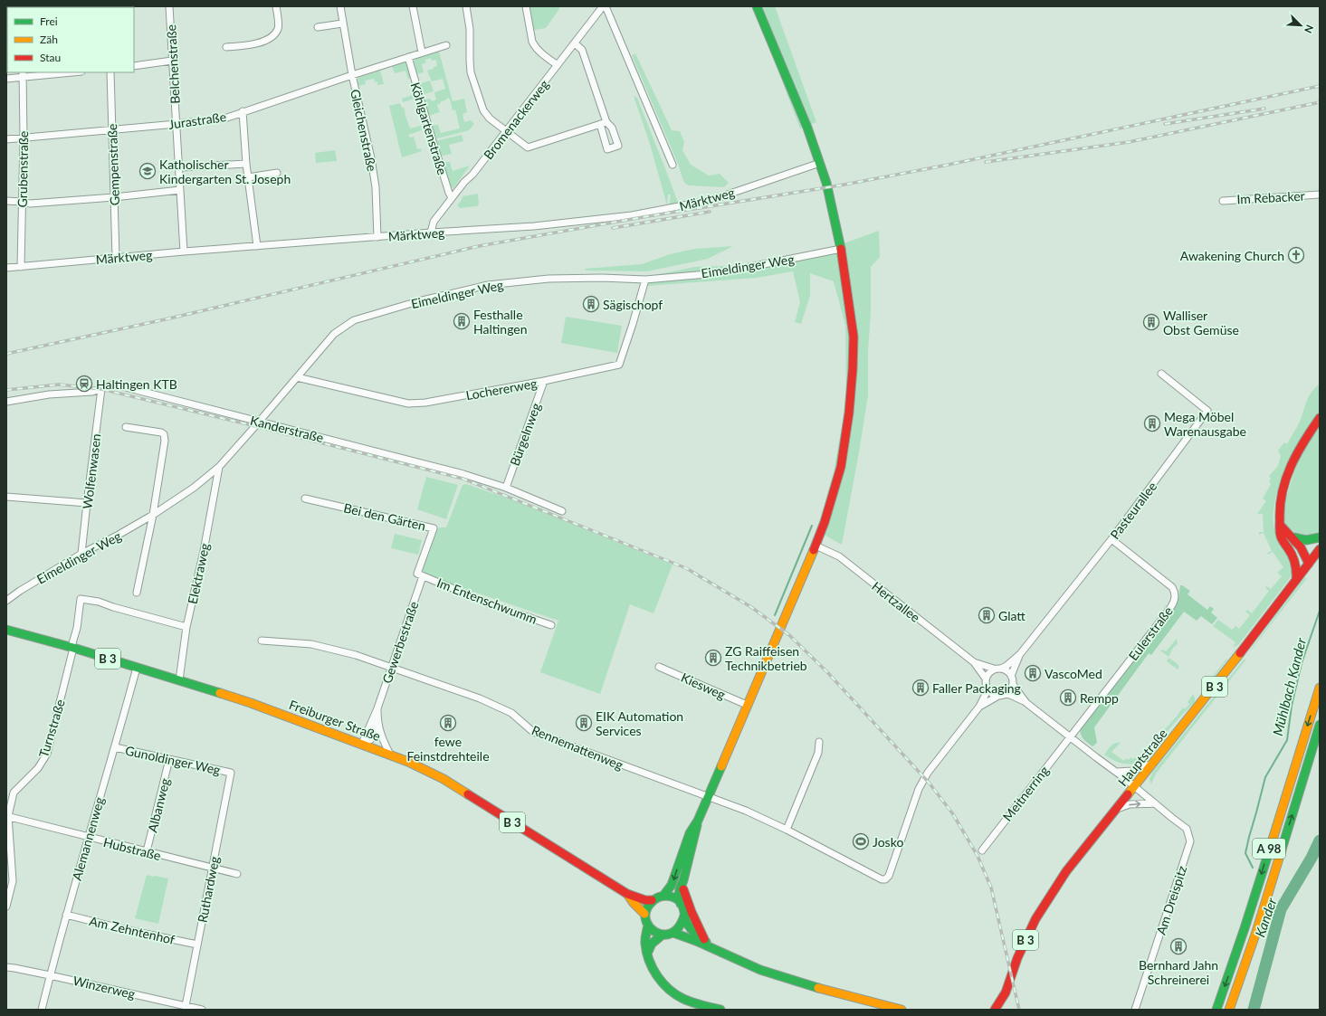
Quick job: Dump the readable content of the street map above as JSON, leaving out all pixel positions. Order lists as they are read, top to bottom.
{
  "streets": {
    "main road": [
      "B 3",
      "Freiburger Straße",
      "Hauptstraße",
      "A 98"
    ],
    "street": [
      "Belchenstraße",
      "Bromenackerweg",
      "Jurastraße",
      "Köhlgartenstraße",
      "Gleichenstraße",
      "Gempenstraße",
      "Grubenstraße",
      "Im Rebacker",
      "Märktweg",
      "Eimeldinger Weg",
      "Lochererweg",
      "Kanderstraße",
      "Bürgelnweg",
      "Wolfenwasen",
      "Pasteurallee",
      "Bei den Gärten",
      "Elektraweg",
      "Im Entenschwumm",
      "Hertzallee",
      "Eulerstraße",
      "Gewerbestraße",
      "Kiesweg",
      "Turnstraße",
      "Rennemattenweg",
      "Gunoldinger Weg",
      "Meitnerring",
      "Albanweg",
      "Alemannenweg",
      "Hubstraße",
      "Ruthardweg",
      "Am Dreispitz",
      "Am Zehntenhof",
      "Winzerweg"
    ]
  },
  "crossings": [
    ["Belchenstraße", "Jurastraße"],
    ["Belchenstraße", "Märktweg"],
    ["Bromenackerweg", "Köhlgartenstraße"],
    ["Bromenackerweg", "Märktweg"],
    ["Jurastraße", "Köhlgartenstraße"],
    ["Jurastraße", "Gleichenstraße"],
    ["Jurastraße", "Gempenstraße"],
    ["Jurastraße", "Grubenstraße"],
    ["Gleichenstraße", "Märktweg"],
    ["Gempenstraße", "Märktweg"],
    ["Grubenstraße", "Märktweg"],
    ["Eimeldinger Weg", "Lochererweg"],
    ["Eimeldinger Weg", "Kanderstraße"],
    ["Eimeldinger Weg", "Wolfenwasen"],
    ["Eimeldinger Weg", "Elektraweg"],
    ["Lochererweg", "Bürgelnweg"],
    ["Kanderstraße", "Bürgelnweg"],
    ["Kanderstraße", "Wolfenwasen"],
    ["Pasteurallee", "Hertzallee"],
    ["Pasteurallee", "Eulerstraße"],
    ["Bei den Gärten", "Im Entenschwumm"],
    ["Bei den Gärten", "Gewerbestraße"],
    ["Elektraweg", "Freiburger Straße"],
    ["Im Entenschwumm", "Gewerbestraße"],
    ["Eulerstraße", "Meitnerring"],
    ["Gewerbestraße", "Freiburger Straße"],
    ["Gewerbestraße", "Rennemattenweg"],
    ["Freiburger Straße", "Turnstraße"],
    ["Freiburger Straße", "Alemannenweg"],
    ["Turnstraße", "Hubstraße"],
    ["Hauptstraße", "Am Dreispitz"],
    ["Gunoldinger Weg", "Albanweg"],
    ["Gunoldinger Weg", "Alemannenweg"],
    ["Gunoldinger Weg", "Ruthardweg"],
    ["Albanweg", "Hubstraße"],
    ["Alemannenweg", "Hubstraße"],
    ["Alemannenweg", "Am Zehntenhof"],
    ["Alemannenweg", "Winzerweg"],
    ["Hubstraße", "Ruthardweg"],
    ["Ruthardweg", "Am Zehntenhof"],
    ["Ruthardweg", "Winzerweg"]
  ],
  "water": ["Mühlbach Kander", "Kander"],
  "places": {
    "school or university": ["Katholischer Kindergarten St. Joseph"],
    "church": ["Awakening Church"],
    "building": [
      "Sägischopf",
      "Festhalle Haltingen",
      "Walliser Obst Gemüse",
      "Mega Möbel Warenausgabe",
      "Glatt",
      "ZG Raiffeisen Technikbetrieb",
      "VascoMed",
      "Faller Packaging",
      "Rempp",
      "fewe Feinstdrehteile",
      "EIK Automation Services",
      "Bernhard Jahn Schreinerei"
    ],
    "station": ["Haltingen KTB"],
    "sports": ["Josko"]
  },
  "legend": ["Frei", "Zäh", "Stau"],
  "north": "bottom right"
}
